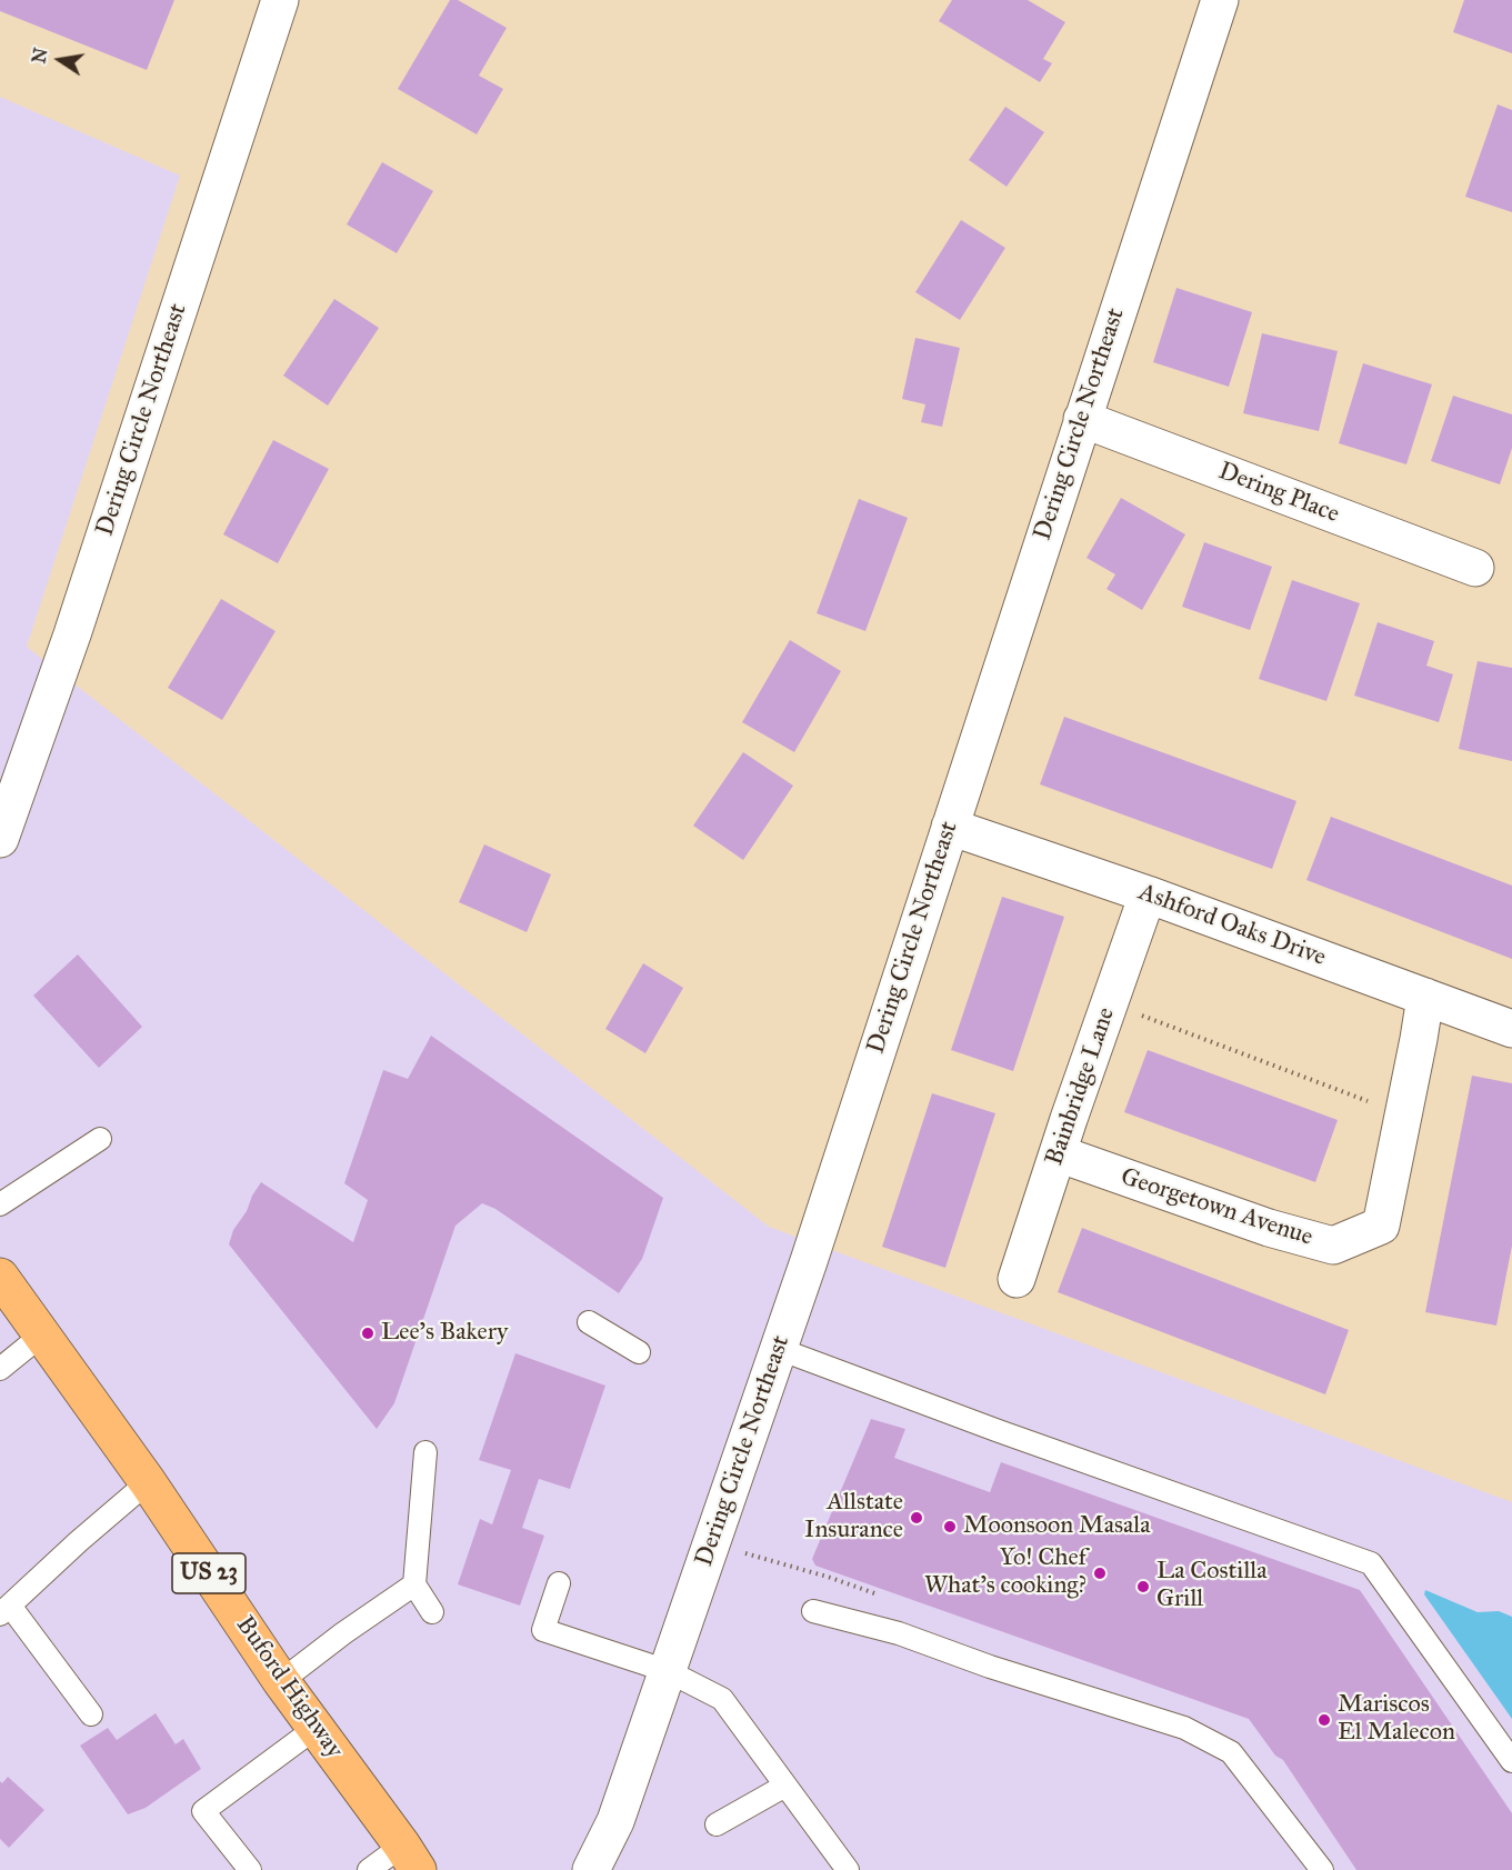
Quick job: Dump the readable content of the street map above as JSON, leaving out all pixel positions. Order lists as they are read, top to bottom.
{
  "streets": {
    "main road": ["US 23", "Buford Highway"],
    "street": [
      "Dering Circle Northeast",
      "Dering Place",
      "Ashford Oaks Drive",
      "Bainbridge Lane",
      "Georgetown Avenue"
    ]
  },
  "crossings": [
    ["Dering Circle Northeast", "Dering Place"],
    ["Dering Circle Northeast", "Ashford Oaks Drive"],
    ["Ashford Oaks Drive", "Bainbridge Lane"],
    ["Ashford Oaks Drive", "Georgetown Avenue"],
    ["Bainbridge Lane", "Georgetown Avenue"]
  ],
  "places": [
    "Lee's Bakery",
    "Allstate Insurance",
    "Moonsoon Masala",
    "Yo! Chef What's cooking?",
    "La Costilla Grill",
    "Mariscos El Malecon"
  ],
  "north": "left"
}
